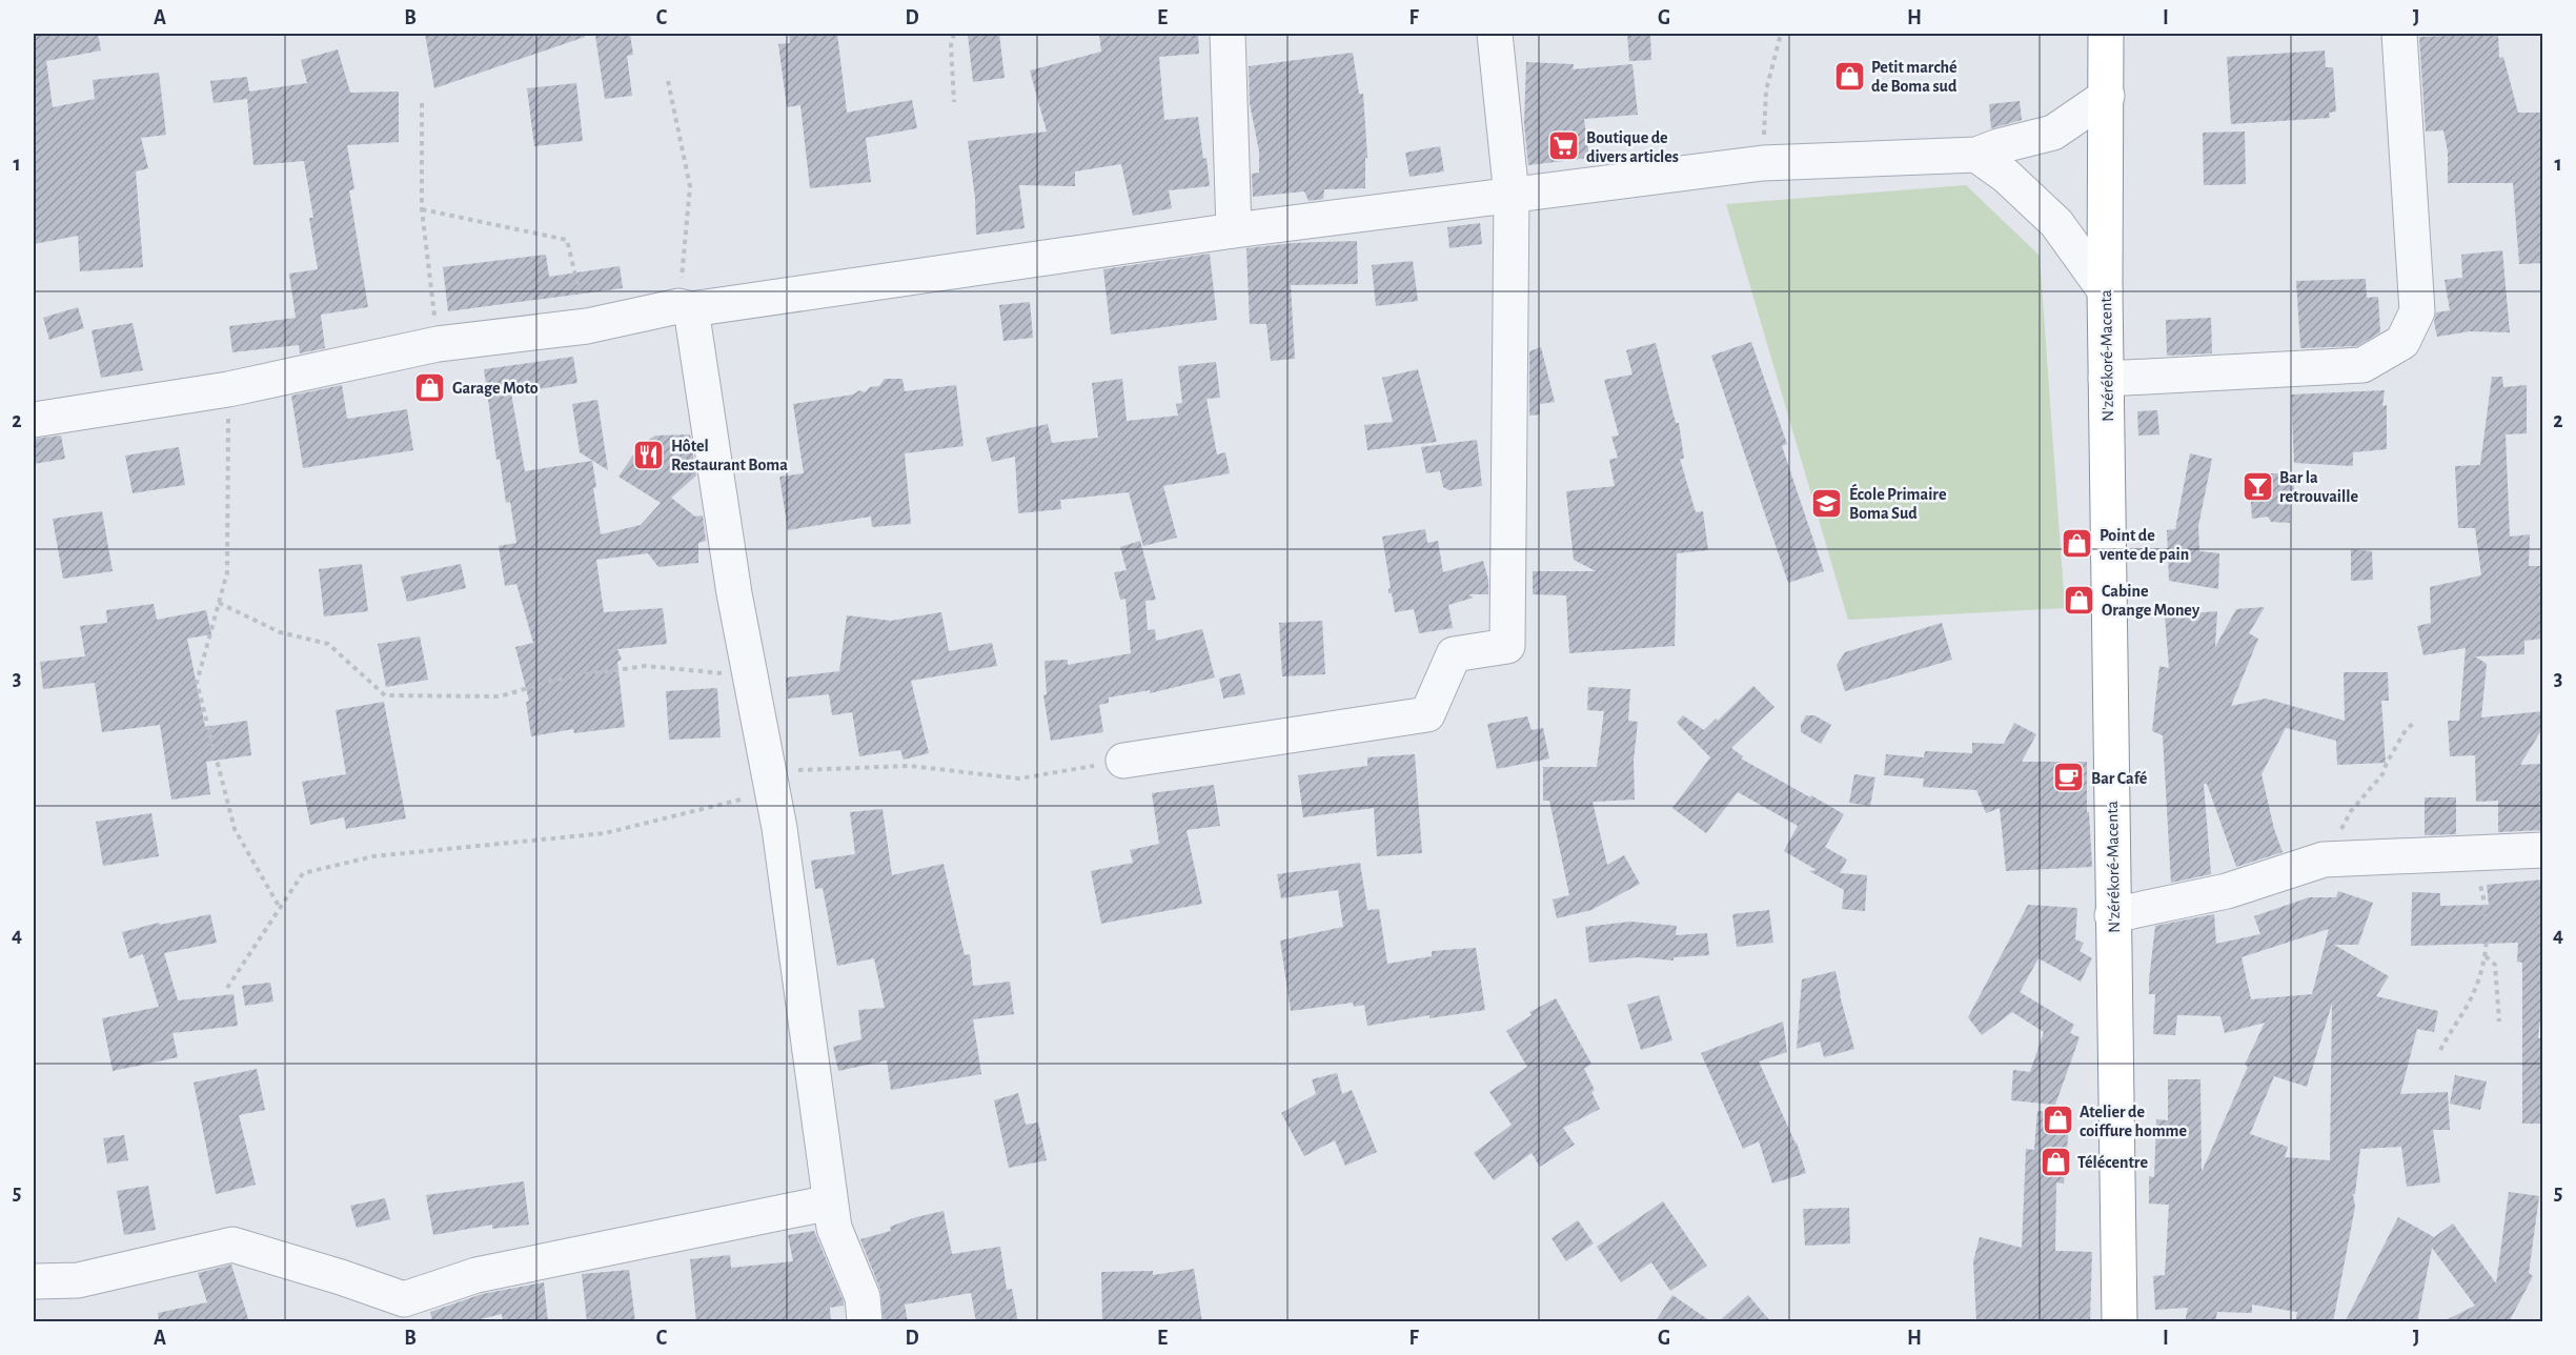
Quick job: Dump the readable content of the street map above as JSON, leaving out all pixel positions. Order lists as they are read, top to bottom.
{
  "streets": {
    "highway": ["N'zérékoré-Macenta"]
  },
  "places": {
    "shop": [
      "Petit marché de Boma sud",
      "Garage Moto",
      "Point de vente de pain",
      "Cabine Orange Money",
      "Atelier de coiffure homme",
      "Télécentre"
    ],
    "supermarket": ["Boutique de divers articles"],
    "restaurant": ["Hôtel Restaurant Boma"],
    "bar": ["Bar la retrouvaille"],
    "school or university": ["École Primaire Boma Sud"],
    "cafe": ["Bar Café"]
  },
  "grid": {
    "columns": [
      "A",
      "B",
      "C",
      "D",
      "E",
      "F",
      "G",
      "H",
      "I",
      "J"
    ],
    "rows": [
      "1",
      "2",
      "3",
      "4",
      "5"
    ]
  }
}
